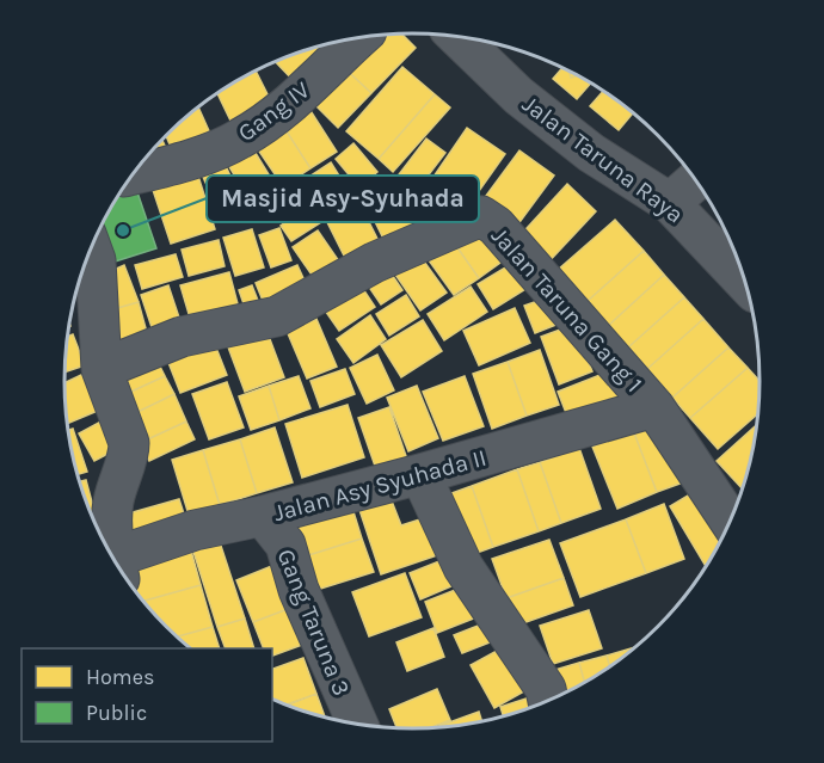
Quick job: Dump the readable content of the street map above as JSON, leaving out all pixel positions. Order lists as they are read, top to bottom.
{
  "streets": {
    "street": [
      "Gang IV",
      "Jalan Taruna Raya",
      "Jalan Taruna Gang 1",
      "Jalan Asy Syuhada II",
      "Gang Taruna 3"
    ]
  },
  "crossings": [
    ["Jalan Taruna Gang 1", "Jalan Asy Syuhada II"],
    ["Jalan Asy Syuhada II", "Gang Taruna 3"]
  ],
  "places": ["Masjid Asy-Syuhada"],
  "legend": ["Homes", "Public"]
}
